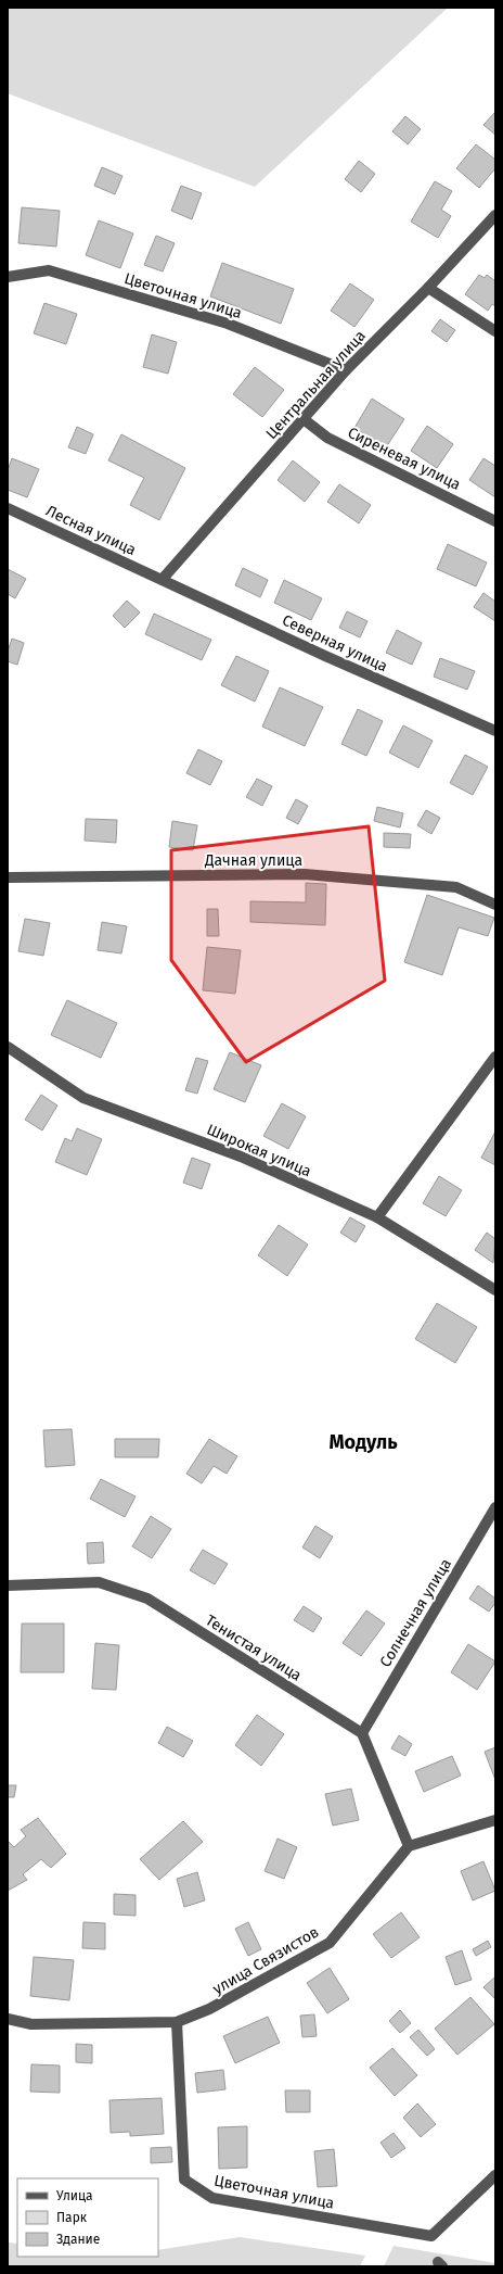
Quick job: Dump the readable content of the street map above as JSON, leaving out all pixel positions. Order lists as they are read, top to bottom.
{
  "streets": {
    "street": [
      "Цветочная улица",
      "Центральная улица",
      "Сиреневая улица",
      "Лесная улица",
      "Северная улица",
      "Дачная улица",
      "Широкая улица",
      "Солнечная улица",
      "Тенистая улица",
      "улица Связистов"
    ]
  },
  "crossings": [
    ["Цветочная улица", "Центральная улица"],
    ["Цветочная улица", "улица Связистов"],
    ["Центральная улица", "Сиреневая улица"],
    ["Центральная улица", "Лесная улица"],
    ["Центральная улица", "Северная улица"],
    ["Лесная улица", "Северная улица"],
    ["Солнечная улица", "Тенистая улица"]
  ],
  "districts": ["Модуль"],
  "legend": ["Улица", "Парк", "Здание"]
}
